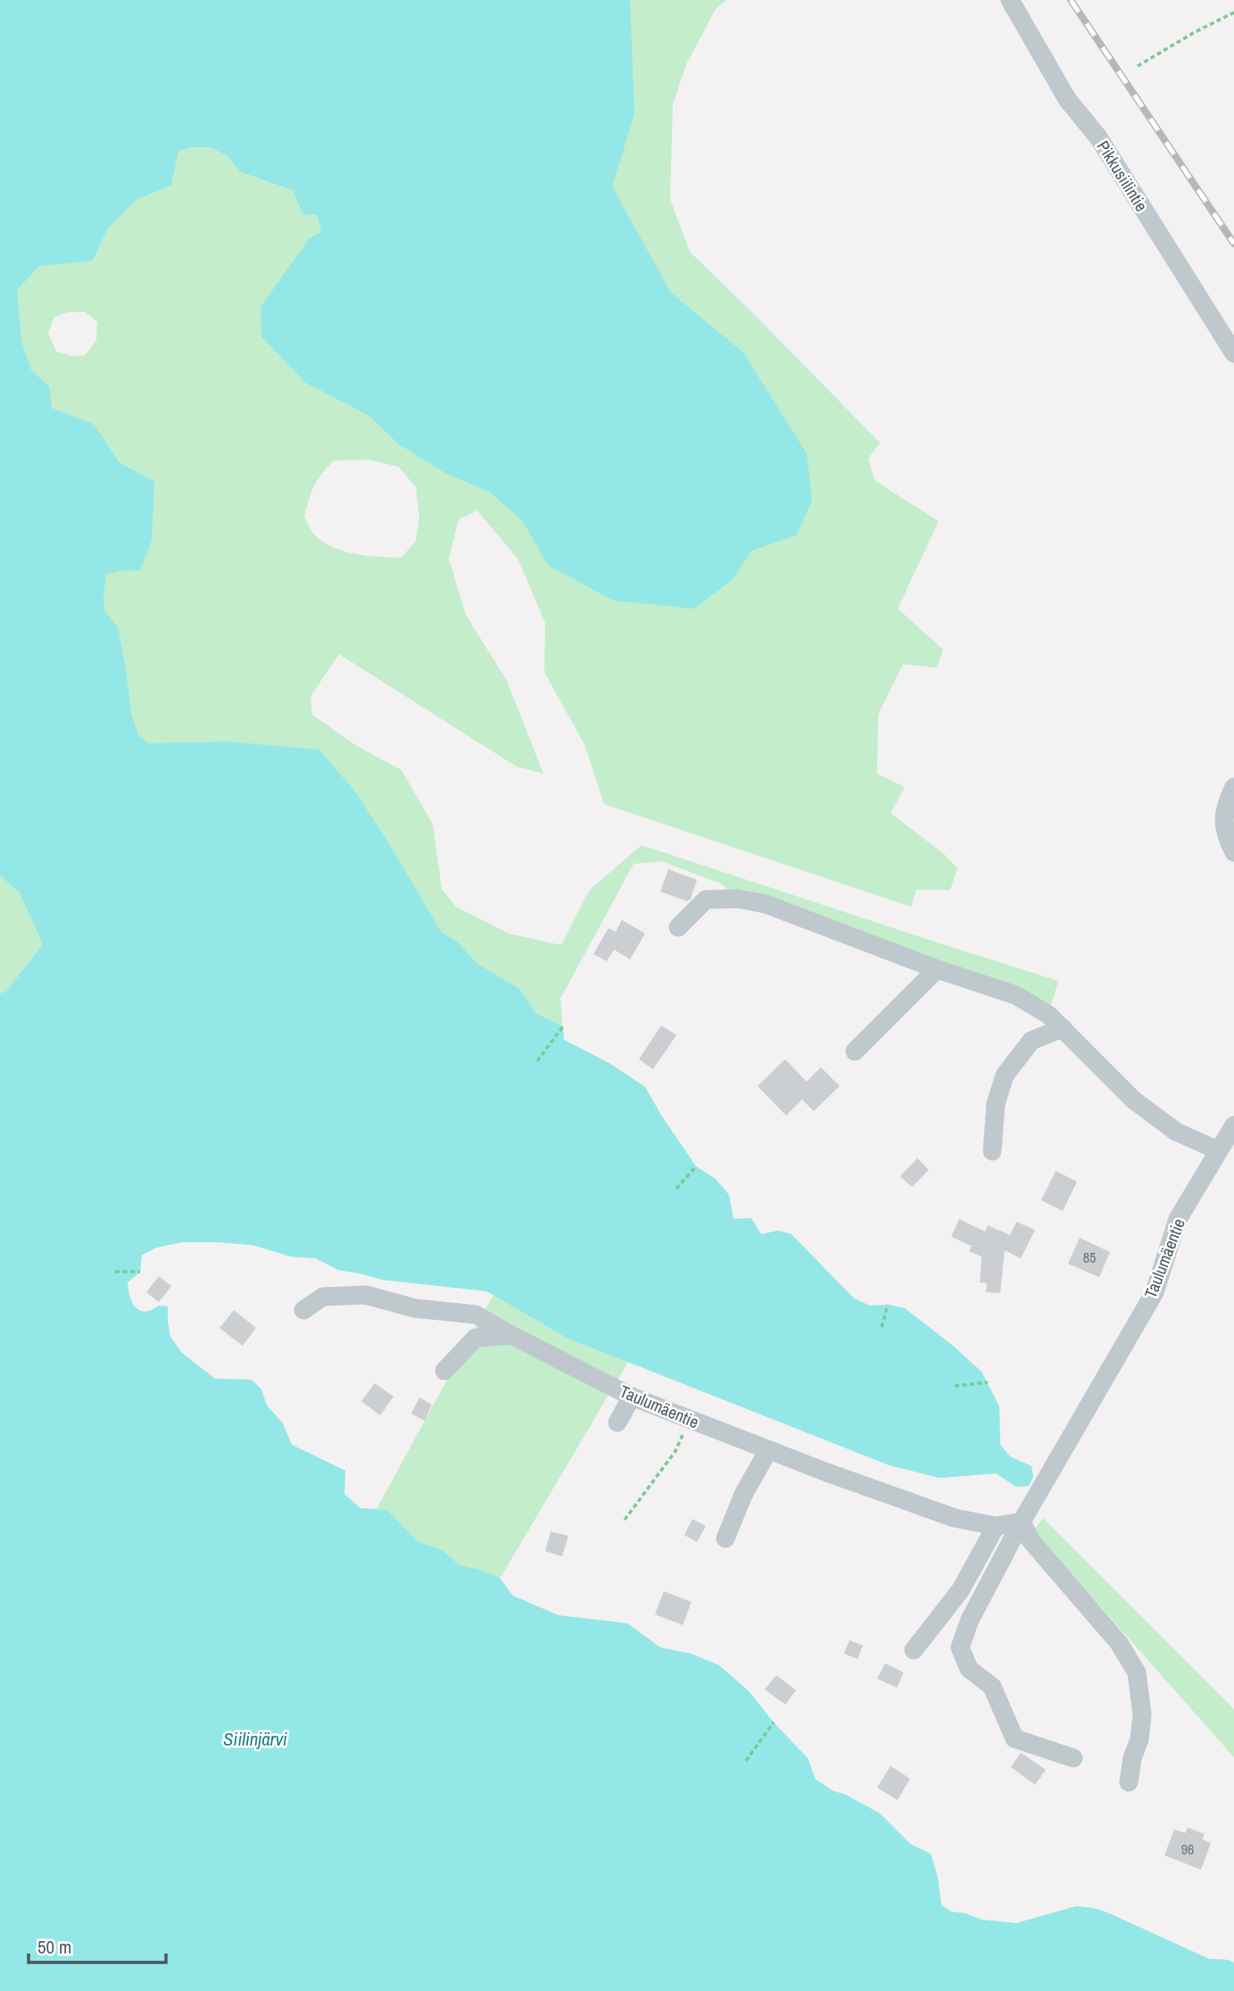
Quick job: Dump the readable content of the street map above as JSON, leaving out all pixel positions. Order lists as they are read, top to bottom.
{
  "streets": {
    "street": ["Pikkusiilintie", "Taulumäentie"]
  },
  "water": ["Siilinjärvi"],
  "house_numbers": ["85", "96"],
  "scale_bar": "50 m"
}
